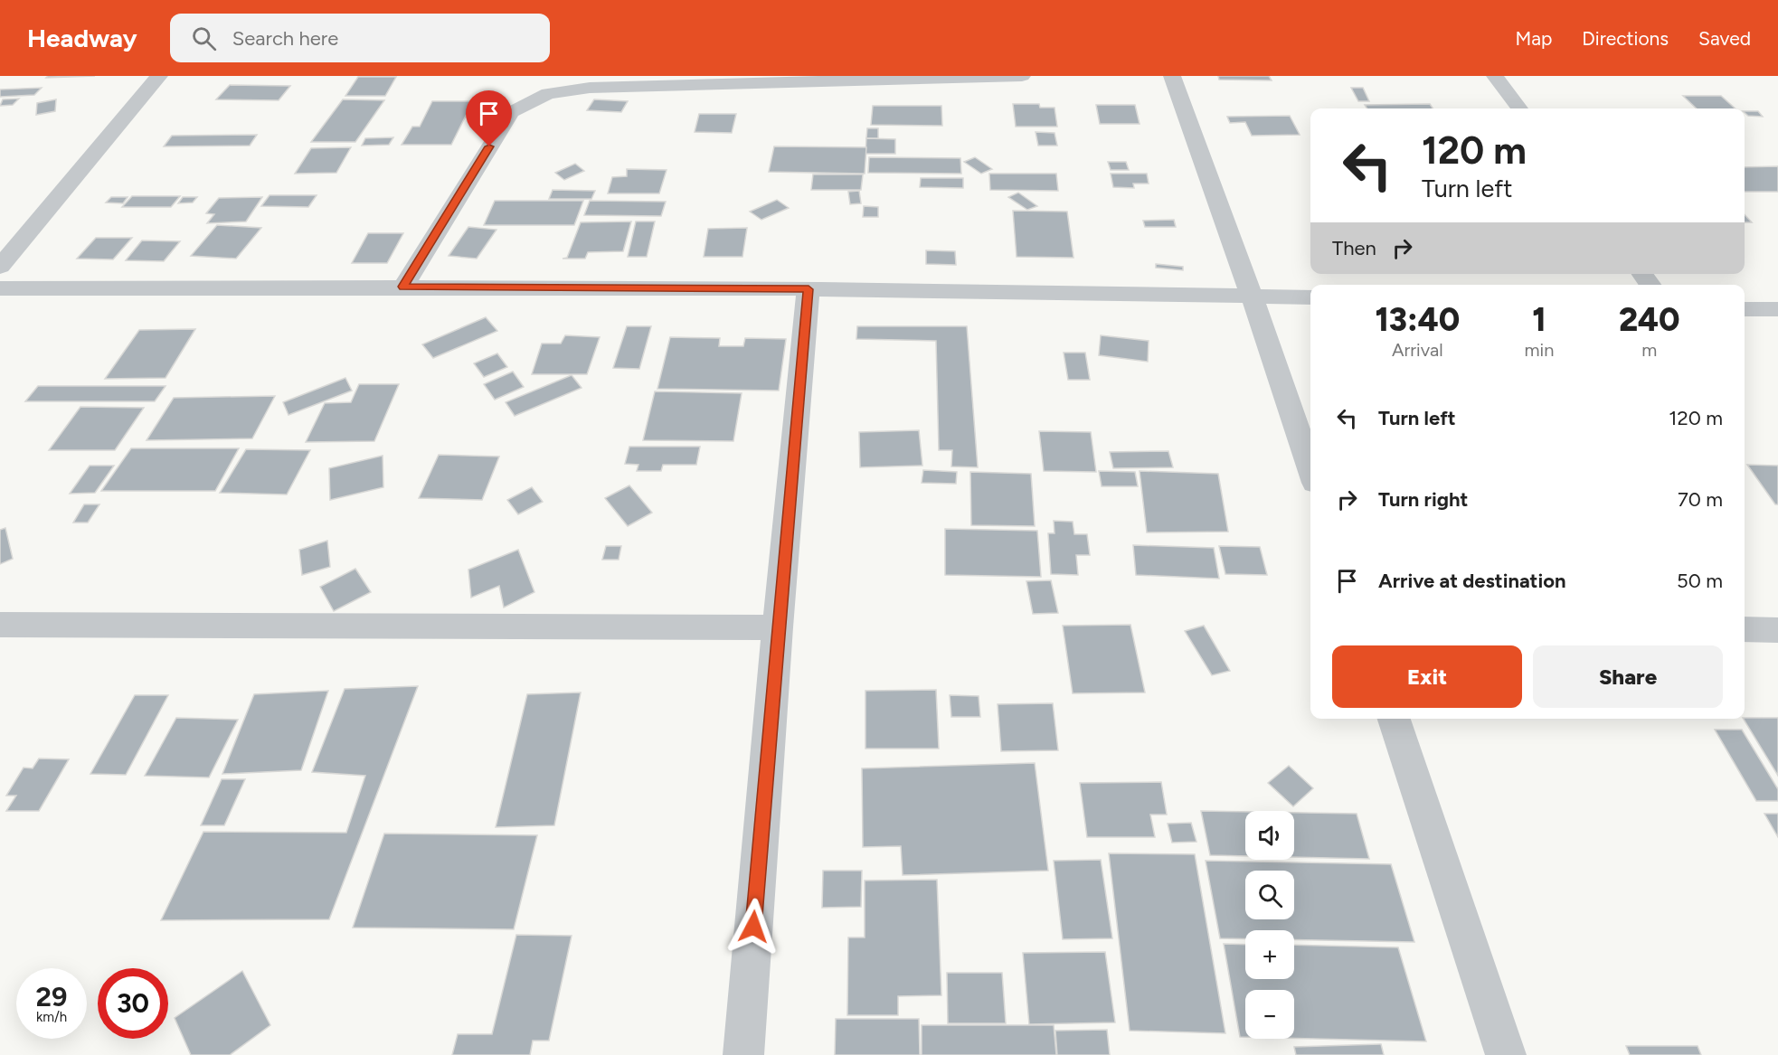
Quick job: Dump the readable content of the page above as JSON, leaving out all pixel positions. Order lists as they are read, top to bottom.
{
  "page": {
    "header": "Headway",
    "search": "Search here",
    "nav": ["Map", "Directions", "Saved"],
    "turn": ["120 m", "Turn left"],
    "then": "Then",
    "eta": [
      "13:40",
      "Arrival",
      "1",
      "min",
      "240",
      "m"
    ],
    "list": [
      {
        "name": "Turn left",
        "value": "120 m"
      },
      {
        "name": "Turn right",
        "value": "70 m"
      },
      {
        "name": "Arrive at destination",
        "value": "50 m"
      }
    ],
    "buttons": ["Exit", "Share"],
    "map_buttons": ["+", "−"],
    "speed": "29 km/h",
    "limit": "30"
  }
}
